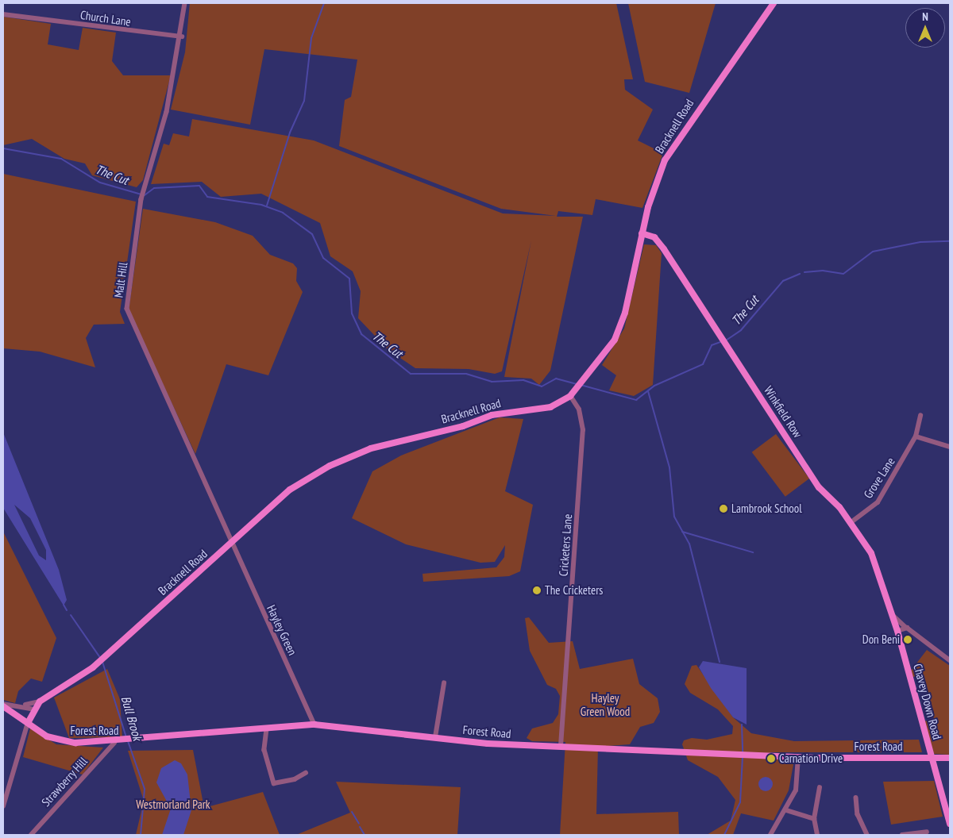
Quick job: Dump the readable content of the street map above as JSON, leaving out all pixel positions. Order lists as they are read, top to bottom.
{
  "streets": {
    "main road": [
      "Bracknell Road",
      "Winkfield Row",
      "Chavey Down Road",
      "Forest Road"
    ],
    "street": [
      "Church Lane",
      "Malt Hill",
      "Grove Lane",
      "Cricketers Lane",
      "Hayley Green",
      "Strawberry Hill"
    ]
  },
  "crossings": [
    ["Church Lane", "Malt Hill"],
    ["Bracknell Road", "Malt Hill"],
    ["Bracknell Road", "Winkfield Row"],
    ["Bracknell Road", "Cricketers Lane"],
    ["Bracknell Road", "Hayley Green"],
    ["Bracknell Road", "Forest Road"],
    ["Malt Hill", "Hayley Green"],
    ["Winkfield Row", "Grove Lane"],
    ["Winkfield Row", "Chavey Down Road"],
    ["Cricketers Lane", "Forest Road"],
    ["Hayley Green", "Forest Road"],
    ["Chavey Down Road", "Forest Road"],
    ["Forest Road", "Strawberry Hill"]
  ],
  "water": ["The Cut", "Bull Brook"],
  "parks": ["Hayley Green Wood", "Westmorland Park"],
  "places": [
    "Lambrook School",
    "The Cricketers",
    "Don Beni",
    "Carnation Drive"
  ],
  "north": "top"
}
